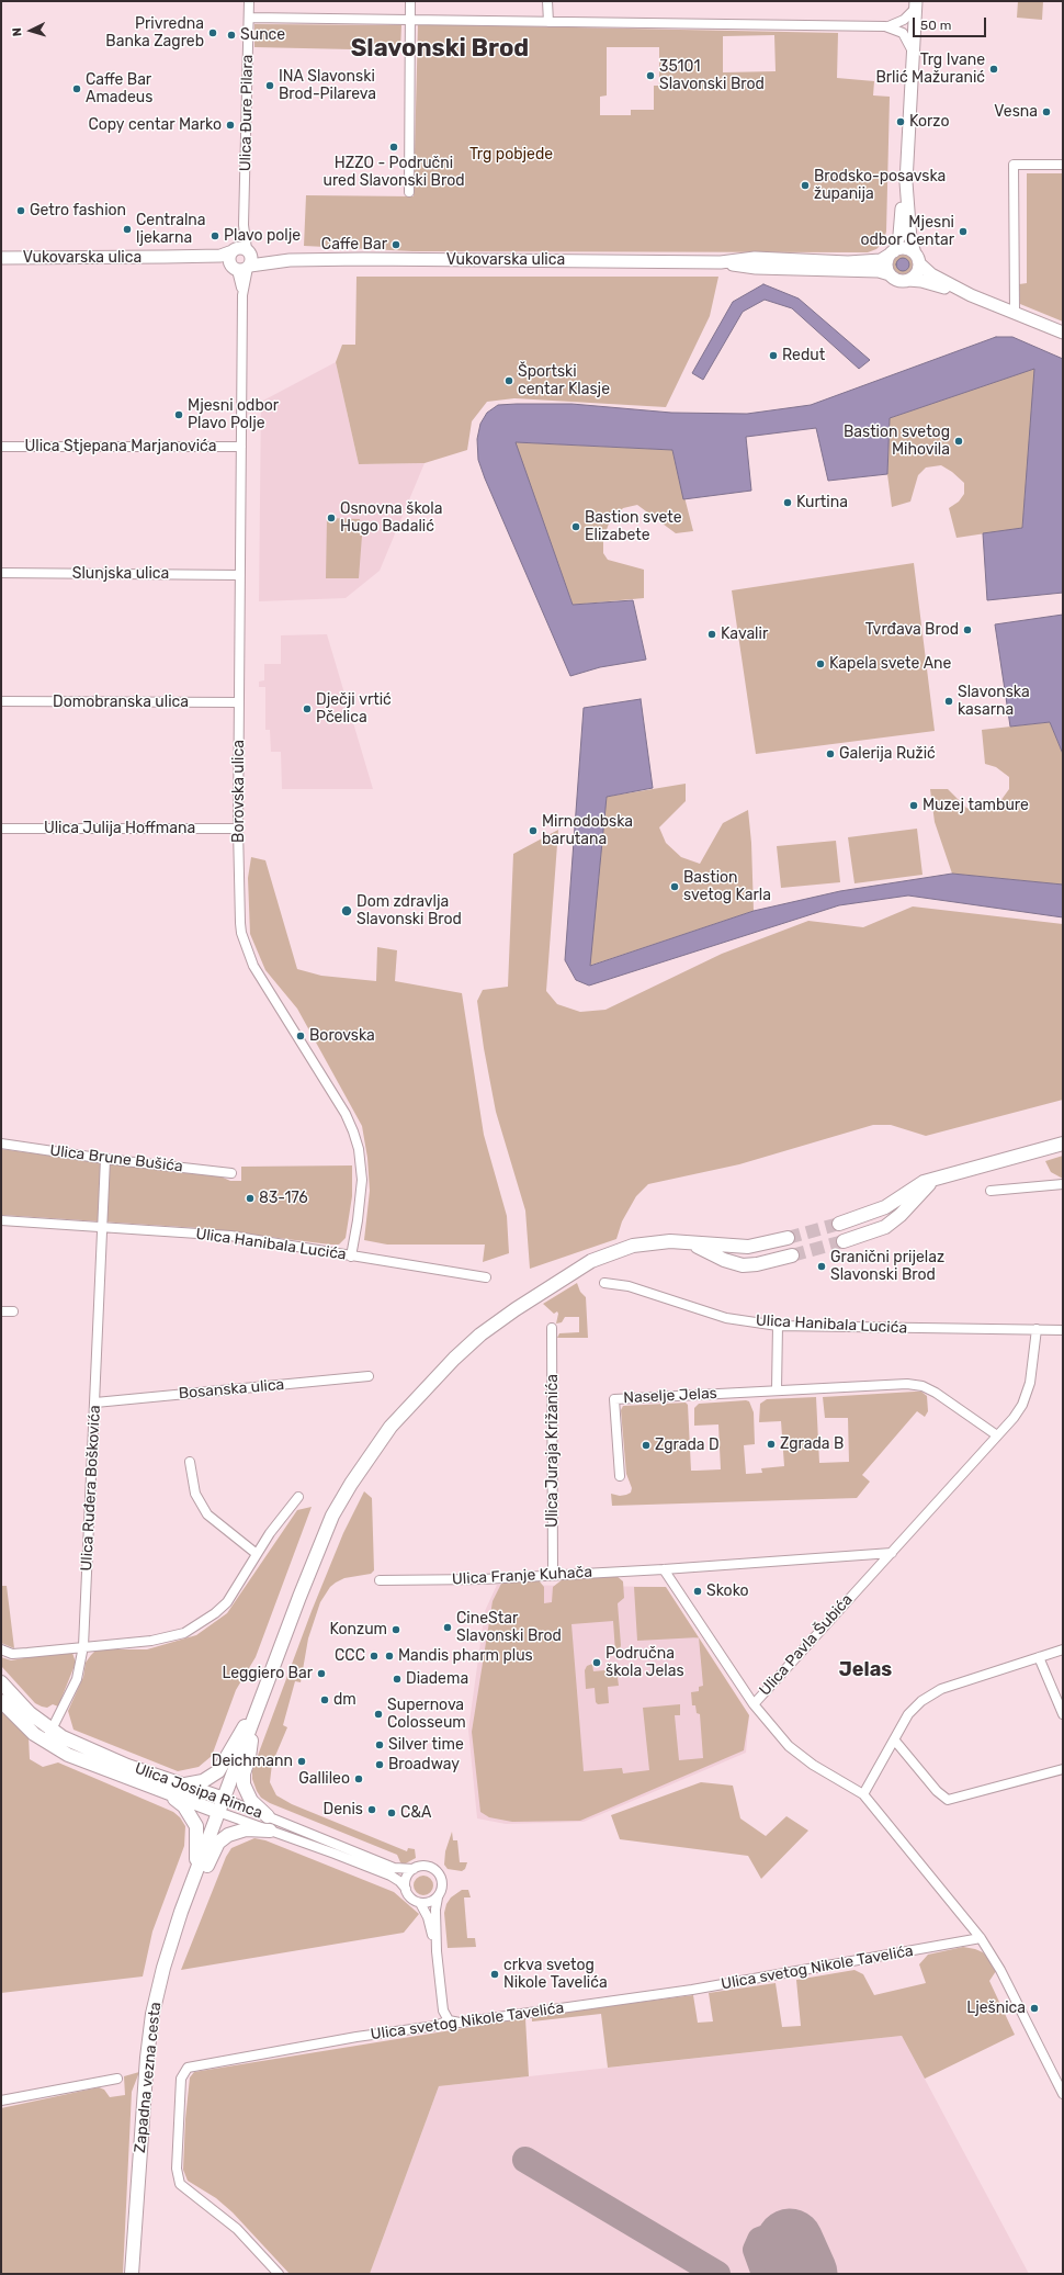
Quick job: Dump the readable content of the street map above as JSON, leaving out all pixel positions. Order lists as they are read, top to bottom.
{
  "streets": {
    "main road": ["Vukovarska ulica", "Ulica Josipa Rimca", "Zapadna vezna cesta"],
    "street": [
      "Ulica Đure Pilara",
      "Ulica Stjepana Marjanovića",
      "Slunjska ulica",
      "Domobranska ulica",
      "Borovska ulica",
      "Ulica Julija Hoffmana",
      "Ulica Brune Bušića",
      "Ulica Hanibala Lucića",
      "Bosanska ulica",
      "Naselje Jelas",
      "Ulica Juraja Križanića",
      "Ulica Ruđera Boškovića",
      "Ulica Franje Kuhača",
      "Ulica Pavla Šubića",
      "Ulica svetog Nikole Tavelića"
    ]
  },
  "crossings": [
    ["Ulica Đure Pilara", "Vukovarska ulica"],
    ["Vukovarska ulica", "Borovska ulica"],
    ["Ulica Stjepana Marjanovića", "Borovska ulica"],
    ["Slunjska ulica", "Borovska ulica"],
    ["Domobranska ulica", "Borovska ulica"],
    ["Borovska ulica", "Ulica Julija Hoffmana"],
    ["Borovska ulica", "Ulica Hanibala Lucića"],
    ["Ulica Brune Bušića", "Ulica Ruđera Boškovića"],
    ["Ulica Hanibala Lucića", "Ulica Ruđera Boškovića"],
    ["Ulica Hanibala Lucića", "Ulica Pavla Šubića"],
    ["Bosanska ulica", "Ulica Ruđera Boškovića"],
    ["Naselje Jelas", "Ulica Pavla Šubića"],
    ["Ulica Juraja Križanića", "Ulica Franje Kuhača"],
    ["Ulica Ruđera Boškovića", "Ulica Josipa Rimca"],
    ["Ulica Franje Kuhača", "Ulica Pavla Šubića"],
    ["Ulica Pavla Šubića", "Ulica svetog Nikole Tavelića"],
    ["Ulica Josipa Rimca", "Ulica svetog Nikole Tavelića"],
    ["Ulica Josipa Rimca", "Zapadna vezna cesta"]
  ],
  "districts": ["Slavonski Brod", "Jelas"],
  "parks": ["Trg pobjede"],
  "places": [
    "Privredna Banka Zagreb",
    "Sunce",
    "Trg Ivane Brlić Mažuranić",
    "35101 Slavonski Brod",
    "INA Slavonski Brod-Pilareva",
    "Caffe Bar Amadeus",
    "Vesna",
    "Korzo",
    "Copy centar Marko",
    "HZZO - Područni ured Slavonski Brod",
    "Brodsko-posavska županija",
    "Getro fashion",
    "Centralna ljekarna",
    "Mjesni odbor Centar",
    "Plavo polje",
    "Caffe Bar",
    "Redut",
    "Športski centar Klasje",
    "Mjesni odbor Plavo Polje",
    "Bastion svetog Mihovila",
    "Kurtina",
    "Osnovna škola Hugo Badalić",
    "Bastion svete Elizabete",
    "Tvrđava Brod",
    "Kavalir",
    "Kapela svete Ane",
    "Slavonska kasarna",
    "Dječji vrtić Pčelica",
    "Galerija Ružić",
    "Muzej tambure",
    "Mirnodobska barutana",
    "Bastion svetog Karla",
    "Dom zdravlja Slavonski Brod",
    "Borovska",
    "83-176",
    "Granični prijelaz Slavonski Brod",
    "Zgrada B",
    "Zgrada D",
    "Skoko",
    "CineStar Slavonski Brod",
    "Konzum",
    "CCC",
    "Mandis pharm plus",
    "Područna škola Jelas",
    "Leggiero Bar",
    "Diadema",
    "dm",
    "Supernova Colosseum",
    "Silver time",
    "Deichmann",
    "Broadway",
    "Gallileo",
    "Denis",
    "C&A",
    "crkva svetog Nikole Tavelića",
    "Lješnica"
  ],
  "scale_bar": "50 m",
  "north": "left"
}
